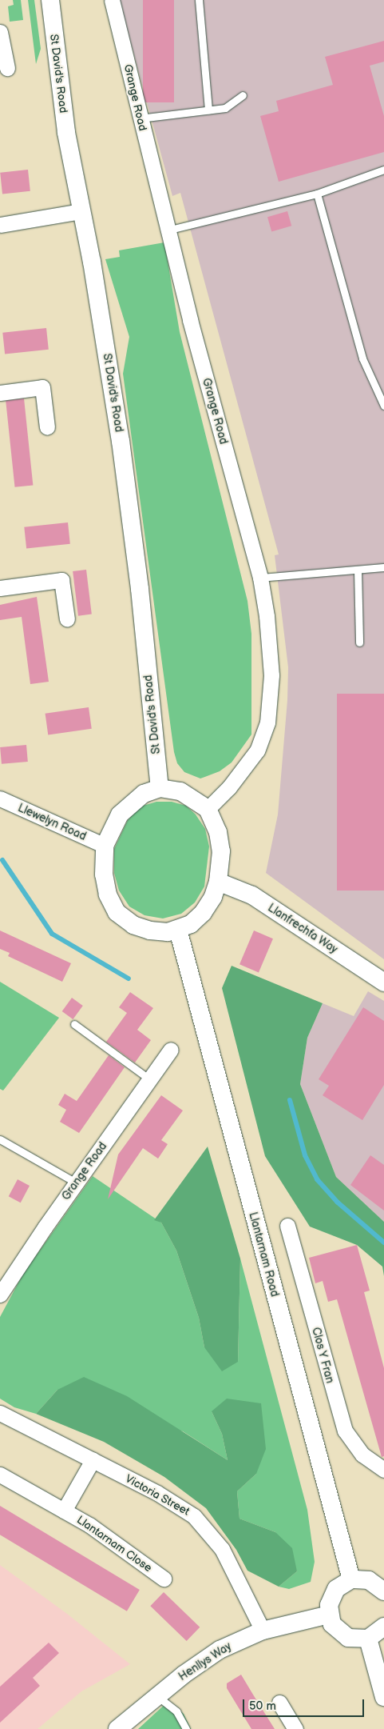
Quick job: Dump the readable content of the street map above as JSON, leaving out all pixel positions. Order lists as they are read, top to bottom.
{
  "streets": {
    "street": [
      "St David's Road",
      "Grange Road",
      "Llewelyn Road",
      "Llanfrechfa Way",
      "Llantarnam Road",
      "Clos Y Fran",
      "Victoria Street",
      "Llantarnam Close",
      "Henllys Way"
    ]
  },
  "crossings": [
    ["St David's Road", "Grange Road"],
    ["St David's Road", "Llewelyn Road"],
    ["St David's Road", "Llanfrechfa Way"],
    ["St David's Road", "Llantarnam Road"],
    ["Grange Road", "Llewelyn Road"],
    ["Grange Road", "Llanfrechfa Way"],
    ["Grange Road", "Llantarnam Road"],
    ["Llewelyn Road", "Llanfrechfa Way"],
    ["Llewelyn Road", "Llantarnam Road"],
    ["Llanfrechfa Way", "Llantarnam Road"],
    ["Victoria Street", "Llantarnam Close"],
    ["Victoria Street", "Henllys Way"]
  ],
  "scale_bar": "50 m"
}
